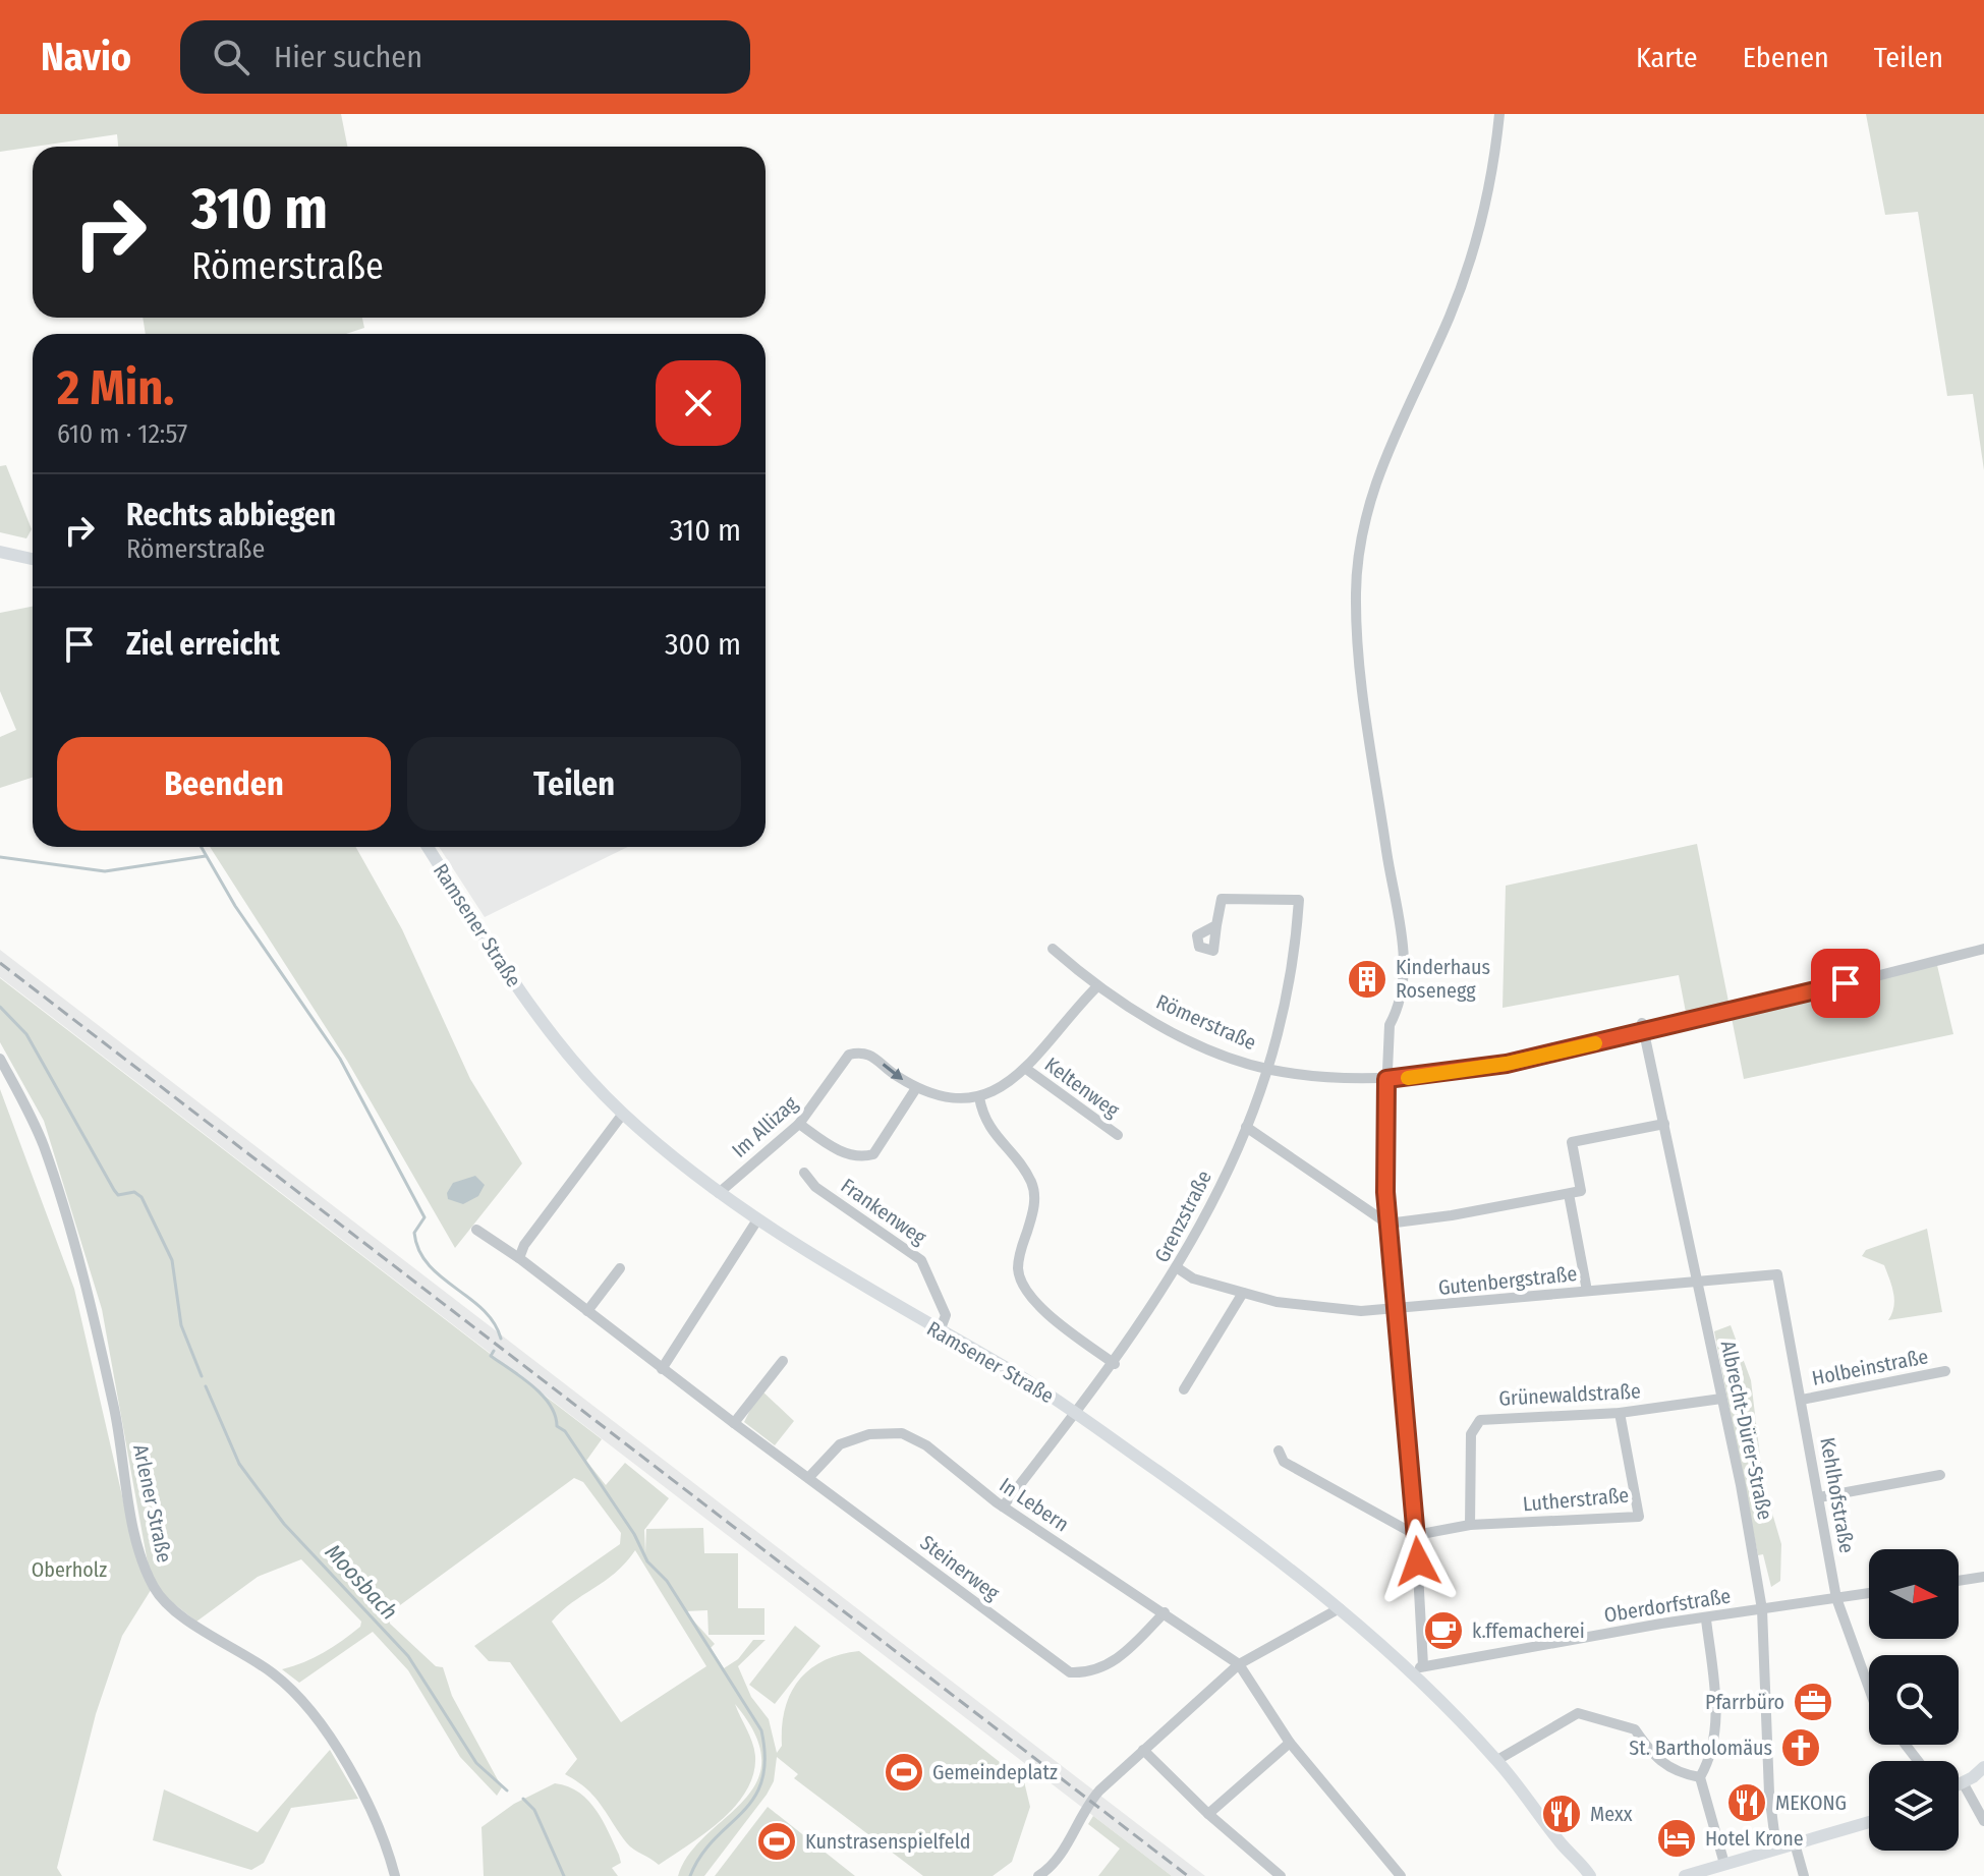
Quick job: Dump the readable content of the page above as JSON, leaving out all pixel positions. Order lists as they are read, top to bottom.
{
  "streets": {
    "main road": ["Ramsener Straße"],
    "street": [
      "Römerstraße",
      "Keltenweg",
      "Im Allizag",
      "Frankenweg",
      "Grenzstraße",
      "Gutenbergstraße",
      "Holbeinstraße",
      "Grünewaldstraße",
      "Albrecht-Dürer-Straße",
      "Kehlhofstraße",
      "Lutherstraße",
      "Arlener Straße",
      "In Lebern",
      "Steinerweg",
      "Oberdorfstraße"
    ]
  },
  "crossings": [
    ["Ramsener Straße", "Im Allizag"],
    ["Ramsener Straße", "Frankenweg"],
    ["Ramsener Straße", "Grenzstraße"],
    ["Ramsener Straße", "Oberdorfstraße"],
    ["Römerstraße", "Grenzstraße"],
    ["Römerstraße", "Albrecht-Dürer-Straße"],
    ["Grenzstraße", "Gutenbergstraße"],
    ["Grenzstraße", "In Lebern"],
    ["Gutenbergstraße", "Albrecht-Dürer-Straße"],
    ["Gutenbergstraße", "Kehlhofstraße"],
    ["Holbeinstraße", "Kehlhofstraße"],
    ["Grünewaldstraße", "Albrecht-Dürer-Straße"],
    ["Grünewaldstraße", "Lutherstraße"],
    ["Albrecht-Dürer-Straße", "Oberdorfstraße"],
    ["Kehlhofstraße", "Oberdorfstraße"],
    ["In Lebern", "Steinerweg"]
  ],
  "water": ["Moosbach"],
  "parks": ["Oberholz"],
  "places": {
    "building": ["Kinderhaus Rosenegg"],
    "cafe": ["k.ffemacherei"],
    "office": ["Pfarrbüro"],
    "church": ["St. Bartholomäus"],
    "sports": ["Gemeindeplatz", "Kunstrasenspielfeld"],
    "restaurant": ["MEKONG", "Mexx"],
    "hotel": ["Hotel Krone"]
  },
  "north": "right",
  "page": {
    "header": "Navio",
    "search": "Hier suchen",
    "nav": ["Karte", "Ebenen", "Teilen"],
    "turn": ["310 m", "Römerstraße"],
    "heading": ["2 Min.", "610 m · 12:57"],
    "list": [
      {
        "name": "Rechts abbiegen",
        "note": "Römerstraße",
        "value": "310 m"
      },
      {
        "name": "Ziel erreicht",
        "value": "300 m"
      }
    ],
    "buttons": ["Beenden", "Teilen"]
  }
}
